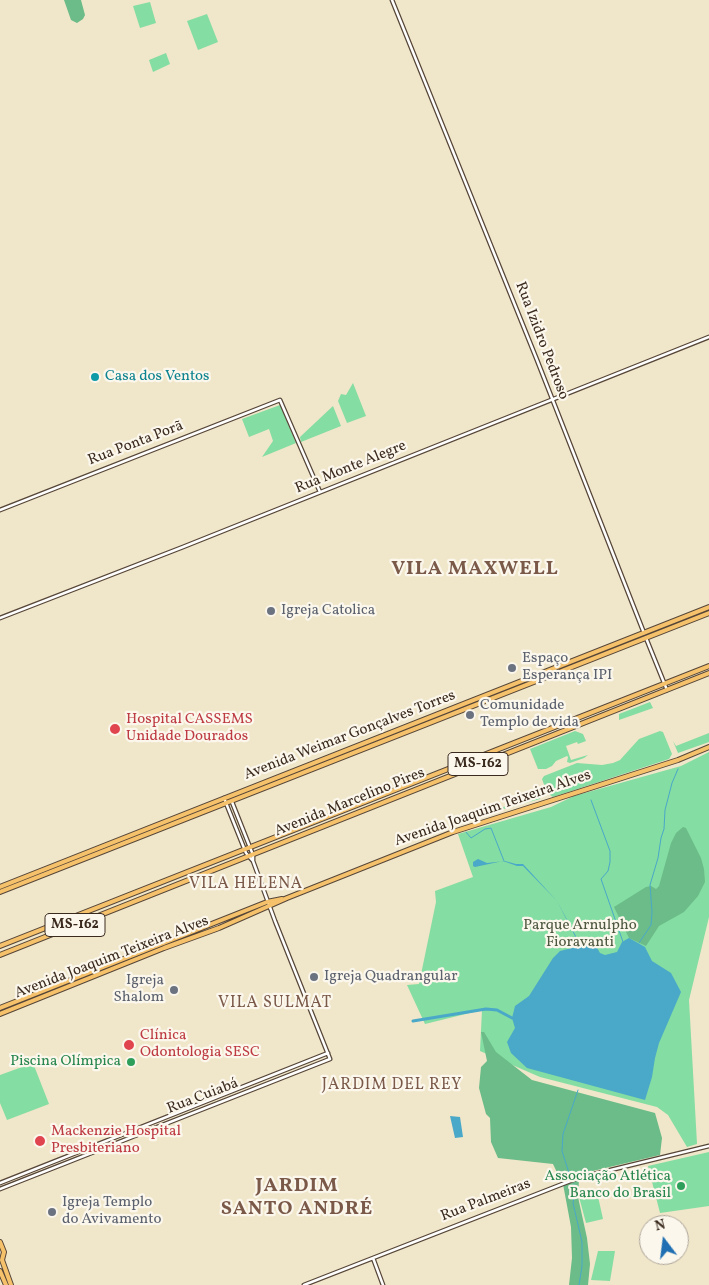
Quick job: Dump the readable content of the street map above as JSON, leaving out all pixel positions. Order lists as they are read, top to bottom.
{
  "streets": {
    "main road": [
      "Avenida Weimar Gonçalves Torres",
      "MS-162",
      "Avenida Marcelino Pires",
      "Avenida Joaquim Teixeira Alves"
    ],
    "street": [
      "Rua Izidro Pedroso",
      "Rua Ponta Porã",
      "Rua Monte Alegre",
      "Rua Cuiabá",
      "Rua Palmeiras"
    ]
  },
  "crossings": [
    ["Rua Izidro Pedroso", "Rua Monte Alegre"],
    ["Rua Izidro Pedroso", "Avenida Weimar Gonçalves Torres"],
    ["Rua Izidro Pedroso", "Avenida Marcelino Pires"],
    ["Rua Ponta Porã", "Rua Monte Alegre"]
  ],
  "districts": [
    "VILA MAXWELL",
    "VILA HELENA",
    "VILA SULMAT",
    "JARDIM DEL REY",
    "JARDIM SANTO ANDRÉ"
  ],
  "parks": ["Parque Arnulpho Fioravanti"],
  "places": [
    "Casa dos Ventos",
    "Igreja Catolica",
    "Espaço Esperança IPI",
    "Comunidade Templo de vida",
    "Hospital CASSEMS Unidade Dourados",
    "Igreja Quadrangular",
    "Igreja Shalom",
    "Clínica Odontologia SESC",
    "Piscina Olímpica",
    "Mackenzie Hospital Presbiteriano",
    "Associação Atlética Banco do Brasil",
    "Igreja Templo do Avivamento"
  ],
  "north": "top"
}
